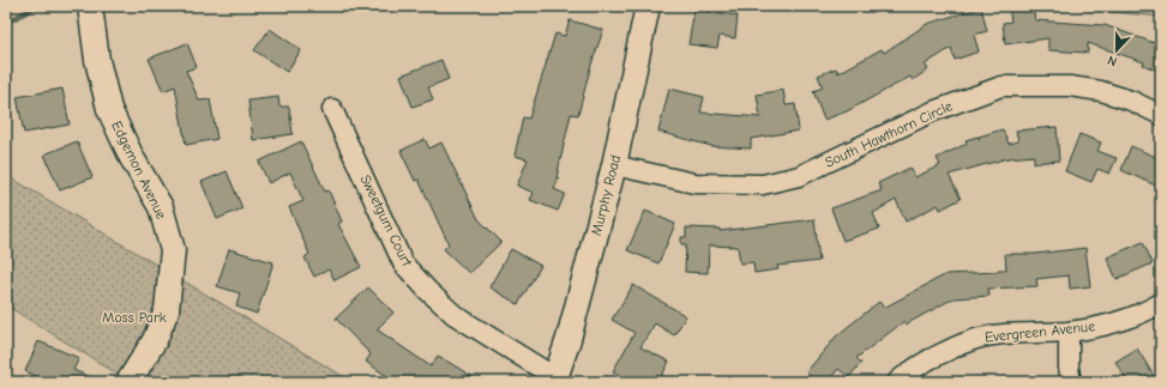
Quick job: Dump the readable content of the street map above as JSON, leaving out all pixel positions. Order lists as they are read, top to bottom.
{
  "streets": {
    "street": [
      "South Hawthorn Circle",
      "Edgemon Avenue",
      "Murphy Road",
      "Sweetgum Court",
      "Evergreen Avenue"
    ]
  },
  "crossings": [
    ["South Hawthorn Circle", "Murphy Road"],
    ["Murphy Road", "Sweetgum Court"]
  ],
  "parks": ["Moss Park"],
  "north": "bottom"
}
